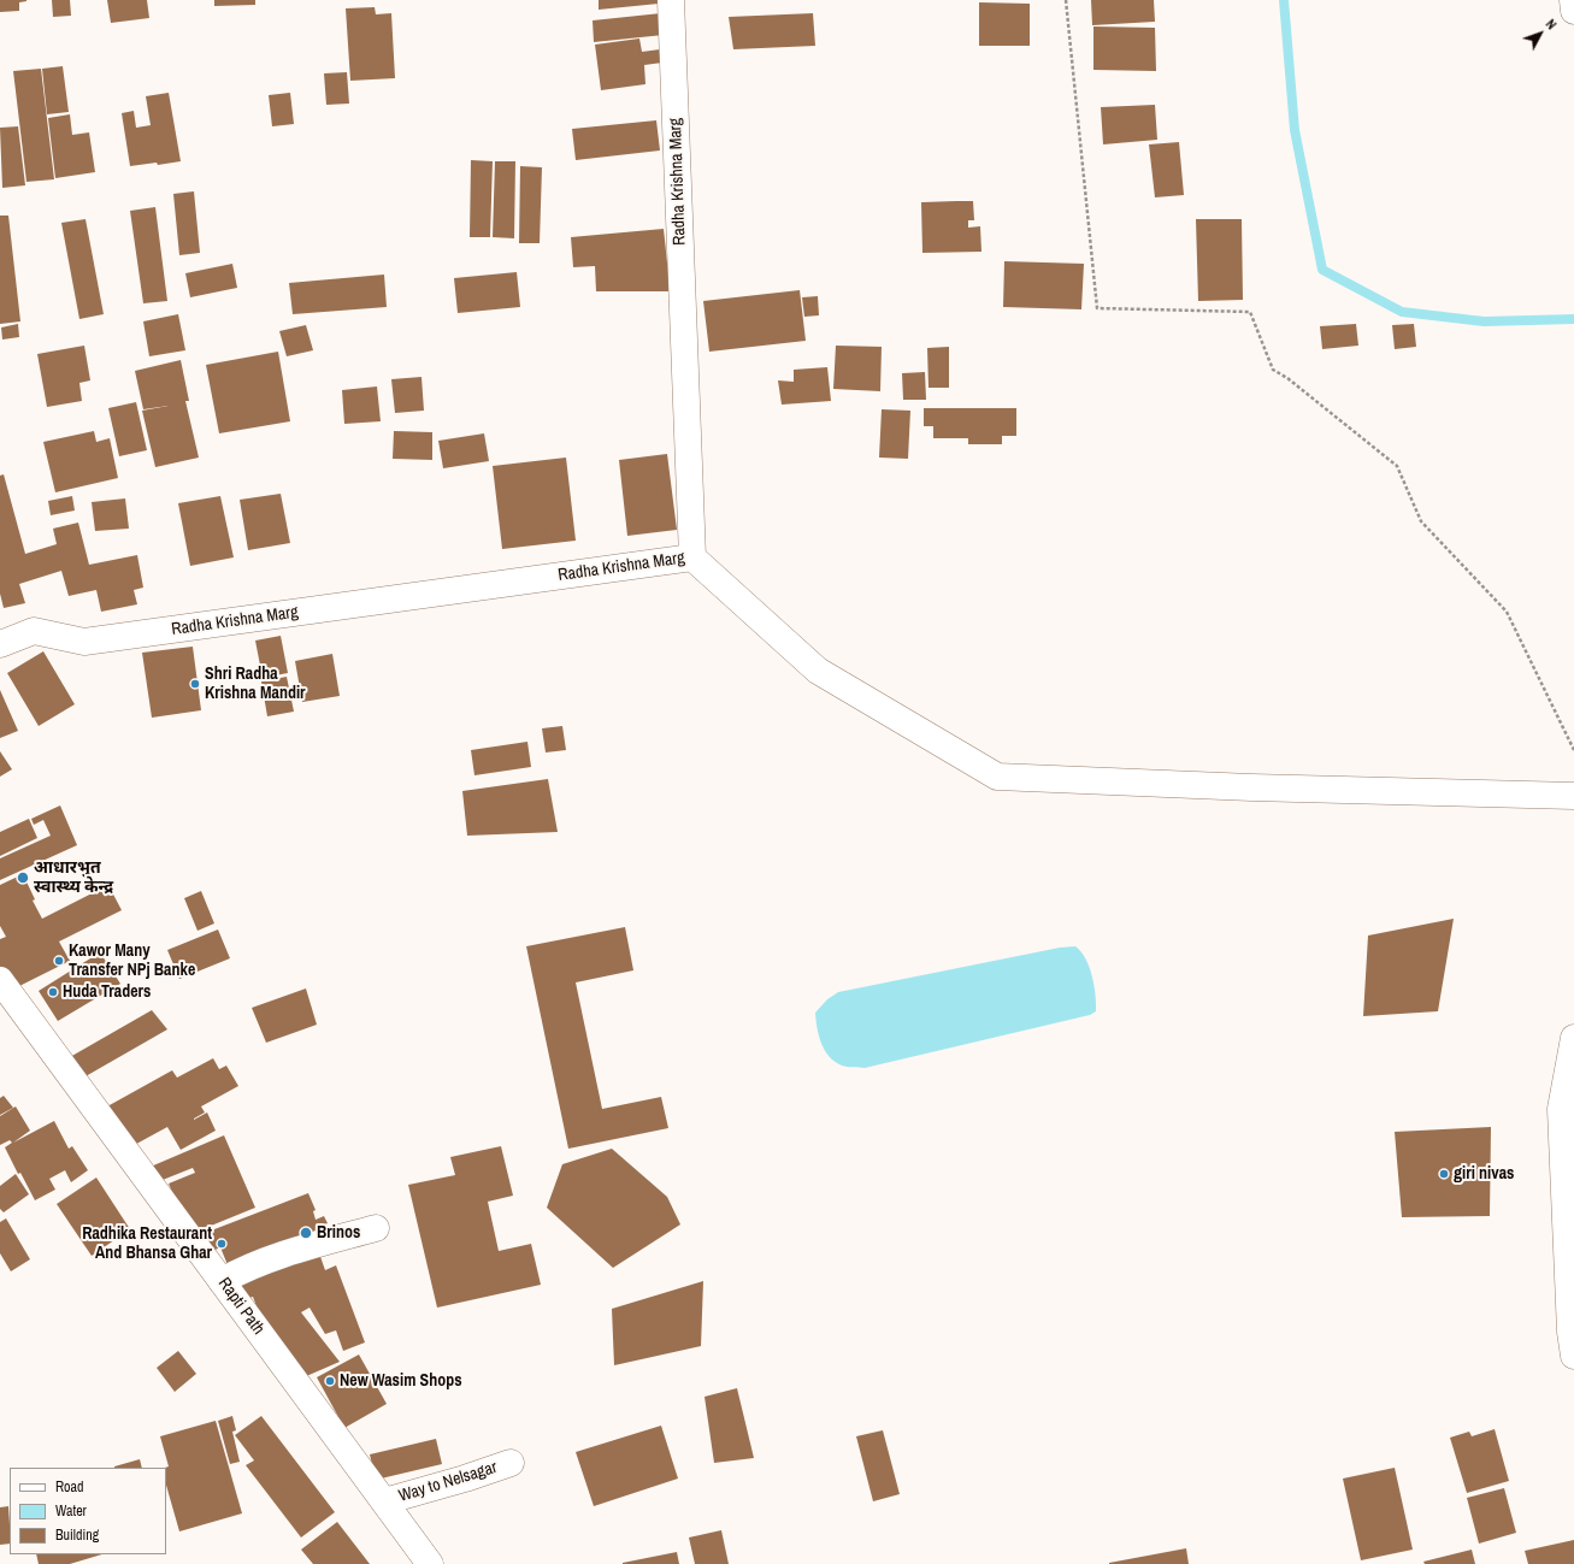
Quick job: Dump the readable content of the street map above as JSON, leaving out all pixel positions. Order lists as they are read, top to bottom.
{
  "streets": {
    "street": ["Radha Krishna Marg", "Rapti Path", "Way to Nelsagar"]
  },
  "crossings": [
    ["Rapti Path", "Way to Nelsagar"]
  ],
  "places": [
    "Shri Radha Krishna Mandir",
    "आधारभुत स्वास्थ्य केन्द्र",
    "Kawor Many Transfer NPj Banke",
    "Huda Traders",
    "giri nivas",
    "Brinos",
    "Radhika Restaurant And Bhansa Ghar",
    "New Wasim Shops"
  ],
  "legend": ["Road", "Water", "Building"],
  "north": "top right"
}
